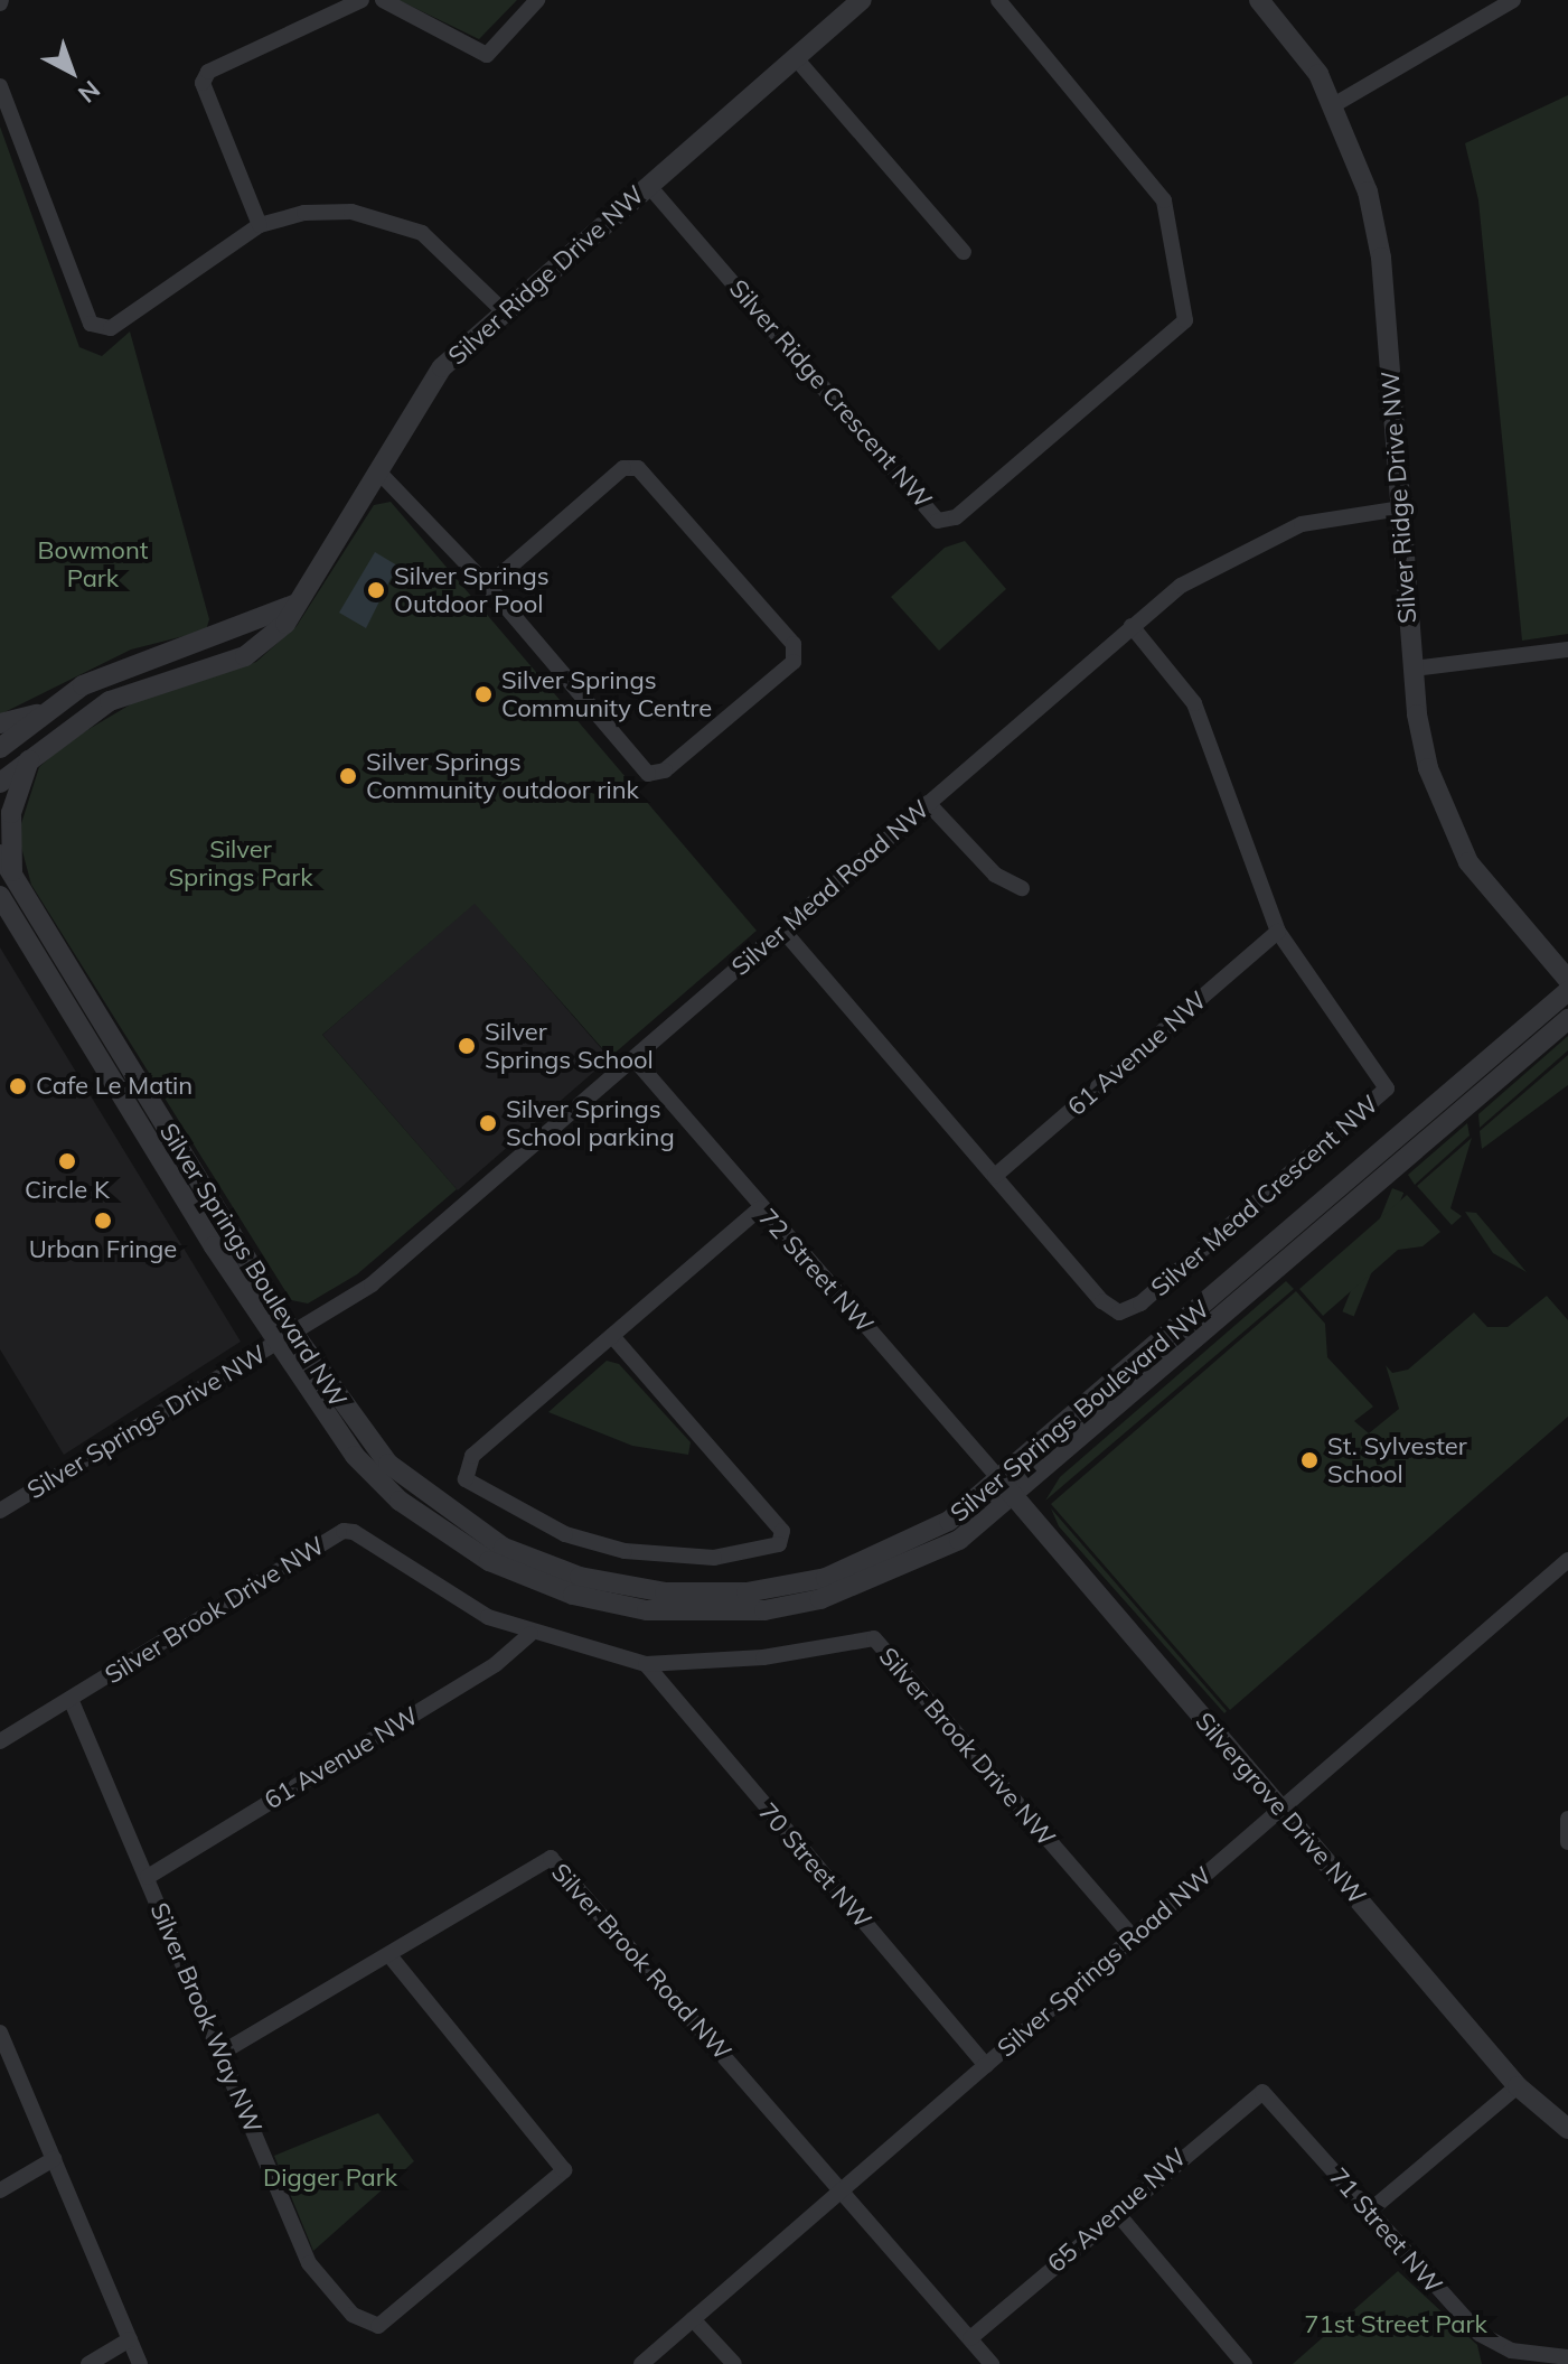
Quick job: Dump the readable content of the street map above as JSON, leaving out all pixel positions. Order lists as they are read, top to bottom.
{
  "streets": {
    "street": [
      "Silver Ridge Drive NW",
      "Silver Ridge Crescent NW",
      "Silver Mead Road NW",
      "61 Avenue NW",
      "Silver Mead Crescent NW",
      "Silver Springs Boulevard NW",
      "72 Street NW",
      "Silver Springs Drive NW",
      "Silver Brook Drive NW",
      "Silvergrove Drive NW",
      "70 Street NW",
      "Silver Brook Road NW",
      "Silver Springs Road NW",
      "Silver Brook Way NW",
      "65 Avenue NW",
      "71 Street NW"
    ]
  },
  "crossings": [
    ["Silver Ridge Drive NW", "Silver Ridge Crescent NW"],
    ["Silver Ridge Drive NW", "Silver Mead Road NW"],
    ["Silver Mead Road NW", "Silver Mead Crescent NW"],
    ["Silver Mead Road NW", "Silver Springs Boulevard NW"],
    ["Silver Mead Road NW", "72 Street NW"],
    ["Silver Mead Road NW", "Silver Springs Drive NW"],
    ["61 Avenue NW", "Silver Mead Crescent NW"],
    ["61 Avenue NW", "Silver Brook Drive NW"],
    ["61 Avenue NW", "Silver Brook Way NW"],
    ["Silver Springs Boulevard NW", "72 Street NW"],
    ["Silver Springs Boulevard NW", "Silver Springs Drive NW"],
    ["Silver Springs Boulevard NW", "Silvergrove Drive NW"],
    ["72 Street NW", "Silvergrove Drive NW"],
    ["Silver Brook Drive NW", "70 Street NW"],
    ["Silver Brook Drive NW", "Silver Springs Road NW"],
    ["Silver Brook Drive NW", "Silver Brook Way NW"],
    ["Silvergrove Drive NW", "Silver Springs Road NW"],
    ["70 Street NW", "Silver Springs Road NW"],
    ["Silver Brook Road NW", "Silver Springs Road NW"],
    ["Silver Brook Road NW", "Silver Brook Way NW"],
    ["65 Avenue NW", "71 Street NW"]
  ],
  "parks": [
    "Bowmont Park",
    "Silver Springs Park",
    "Digger Park",
    "71st Street Park"
  ],
  "places": [
    "Silver Springs Outdoor Pool",
    "Silver Springs Community Centre",
    "Silver Springs Community outdoor rink",
    "Silver Springs School",
    "Cafe Le Matin",
    "Silver Springs School parking",
    "Circle K",
    "Urban Fringe",
    "St. Sylvester School"
  ],
  "north": "bottom right"
}
